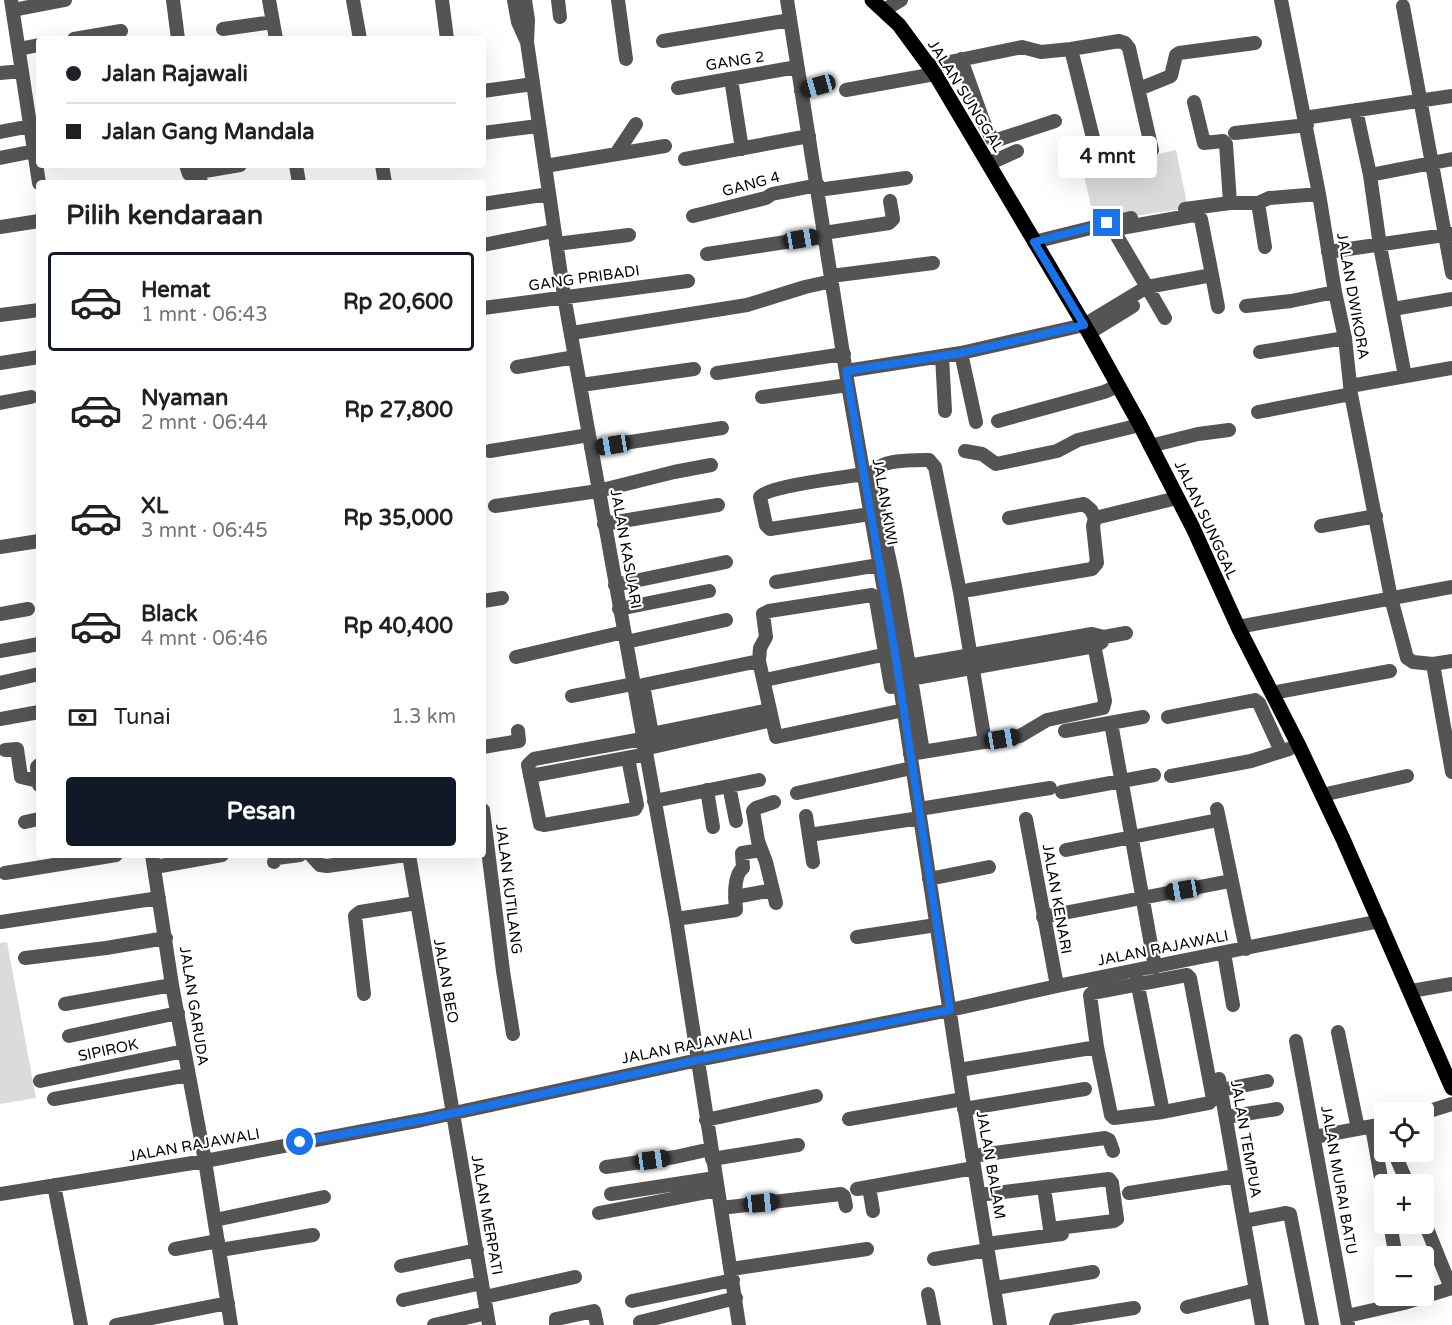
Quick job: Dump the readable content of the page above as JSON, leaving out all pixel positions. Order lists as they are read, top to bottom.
{
  "streets": {
    "main road": ["JALAN SUNGGAL"],
    "street": [
      "GANG 2",
      "GANG 4",
      "GANG PRIBADI",
      "JALAN DWIKORA",
      "JALAN KIWI",
      "JALAN KASUARI",
      "JALAN KUTILANG",
      "JALAN KENARI",
      "JALAN RAJAWALI",
      "JALAN BEO",
      "JALAN GARUDA",
      "SIPIROK",
      "JALAN TEMPUA",
      "JALAN BALAM",
      "JALAN MURAI BATU",
      "JALAN MERPATI"
    ]
  },
  "crossings": [
    ["GANG 2", "JALAN KIWI"],
    ["JALAN SUNGGAL", "JALAN RAJAWALI"],
    ["GANG 4", "JALAN KIWI"],
    ["GANG PRIBADI", "JALAN KASUARI"],
    ["JALAN KIWI", "JALAN RAJAWALI"],
    ["JALAN KIWI", "JALAN BALAM"],
    ["JALAN KASUARI", "JALAN RAJAWALI"],
    ["JALAN KENARI", "JALAN RAJAWALI"],
    ["JALAN RAJAWALI", "JALAN BEO"],
    ["JALAN RAJAWALI", "JALAN GARUDA"],
    ["JALAN RAJAWALI", "JALAN TEMPUA"],
    ["JALAN RAJAWALI", "JALAN BALAM"],
    ["JALAN RAJAWALI", "JALAN MERPATI"],
    ["JALAN BEO", "JALAN MERPATI"],
    ["JALAN GARUDA", "SIPIROK"]
  ],
  "page": {
    "banner": ["Jalan Rajawali", "Jalan Gang Mandala"],
    "bubble": "4 mnt",
    "heading": "Pilih kendaraan",
    "list": [
      {
        "name": "Hemat",
        "note": "1 mnt · 06:43",
        "value": "Rp 20,600"
      },
      {
        "name": "Nyaman",
        "note": "2 mnt · 06:44",
        "value": "Rp 27,800"
      },
      {
        "name": "XL",
        "note": "3 mnt · 06:45",
        "value": "Rp 35,000"
      },
      {
        "name": "Black",
        "note": "4 mnt · 06:46",
        "value": "Rp 40,400"
      }
    ],
    "pay": ["Tunai", "1.3 km"],
    "buttons": "Pesan",
    "map_buttons": ["+", "−"]
  }
}
